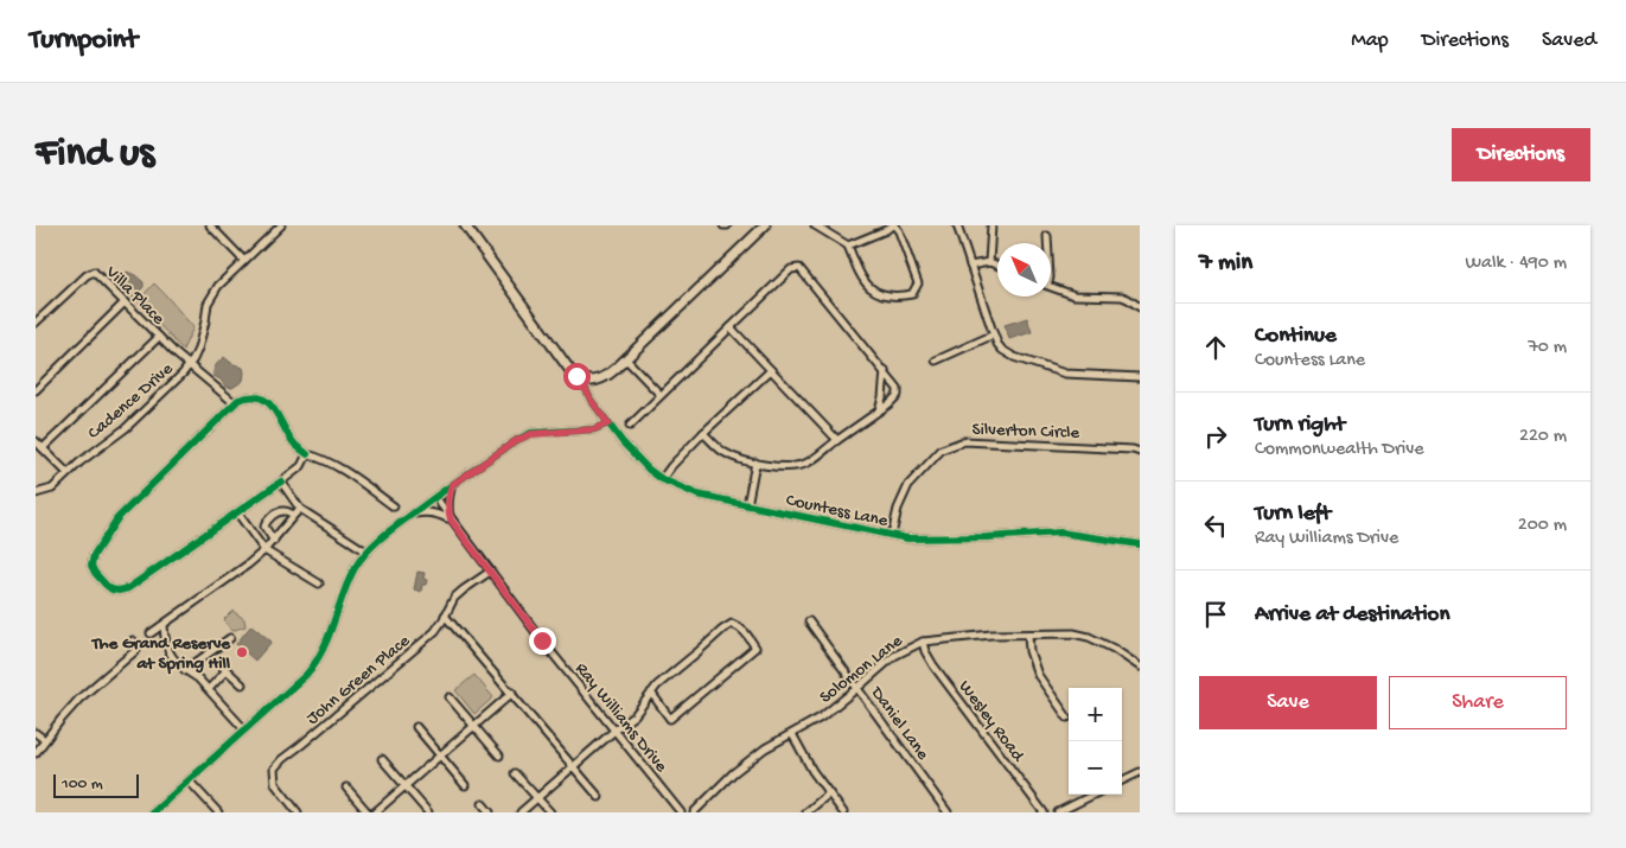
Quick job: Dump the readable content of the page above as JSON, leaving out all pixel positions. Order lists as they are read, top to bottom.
{
  "streets": {
    "street": [
      "Villa Place",
      "Cadence Drive",
      "Silverton Circle",
      "Countess Lane",
      "Solomon Lane",
      "John Green Place",
      "Ray Williams Drive",
      "Wesley Road",
      "Daniel Lane"
    ]
  },
  "crossings": [
    ["Villa Place", "Cadence Drive"],
    ["Silverton Circle", "Countess Lane"],
    ["Solomon Lane", "Wesley Road"],
    ["Solomon Lane", "Daniel Lane"],
    ["John Green Place", "Ray Williams Drive"]
  ],
  "places": ["The Grand Reserve at Spring Hill"],
  "scale_bar": "100 m",
  "north": "top left",
  "page": {
    "header": "Turnpoint",
    "nav": ["Map", "Directions", "Saved"],
    "buttons": [
      "Directions",
      ["Save", "Share"]
    ],
    "title": "Find us",
    "heading": ["7 min", "Walk · 490 m"],
    "list": [
      ["Continue", "Countess Lane", "70 m"],
      ["Turn right", "Commonwealth Drive", "220 m"],
      ["Turn left", "Ray Williams Drive", "200 m"],
      "Arrive at destination"
    ],
    "map_buttons": ["+", "−"],
    "scale": "100 m"
  }
}
